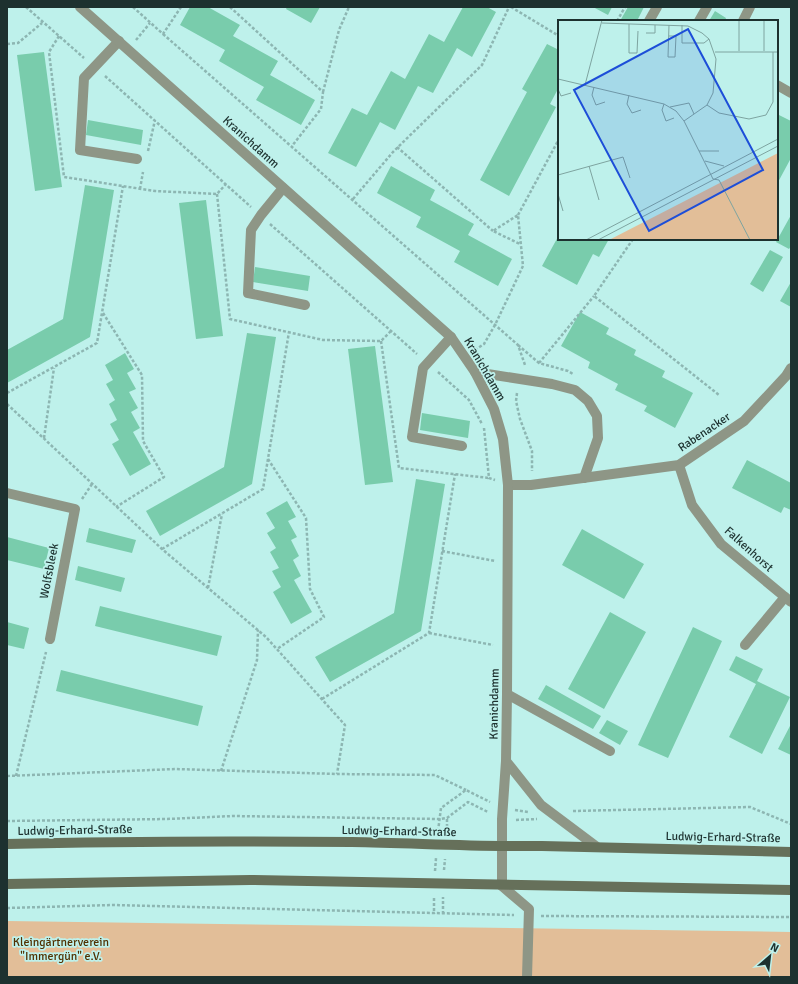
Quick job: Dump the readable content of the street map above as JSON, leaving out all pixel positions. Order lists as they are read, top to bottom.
{
  "streets": {
    "main road": ["Ludwig-Erhard-Straße"],
    "street": [
      "Kranichdamm",
      "Rabenacker",
      "Falkenhorst",
      "Wolfsbleek"
    ]
  },
  "crossings": [
    ["Kranichdamm", "Rabenacker"],
    ["Kranichdamm", "Ludwig-Erhard-Straße"],
    ["Rabenacker", "Falkenhorst"]
  ],
  "parks": ["Kleingärtnerverein \"Immergün\" e.V."],
  "north": "top right"
}
